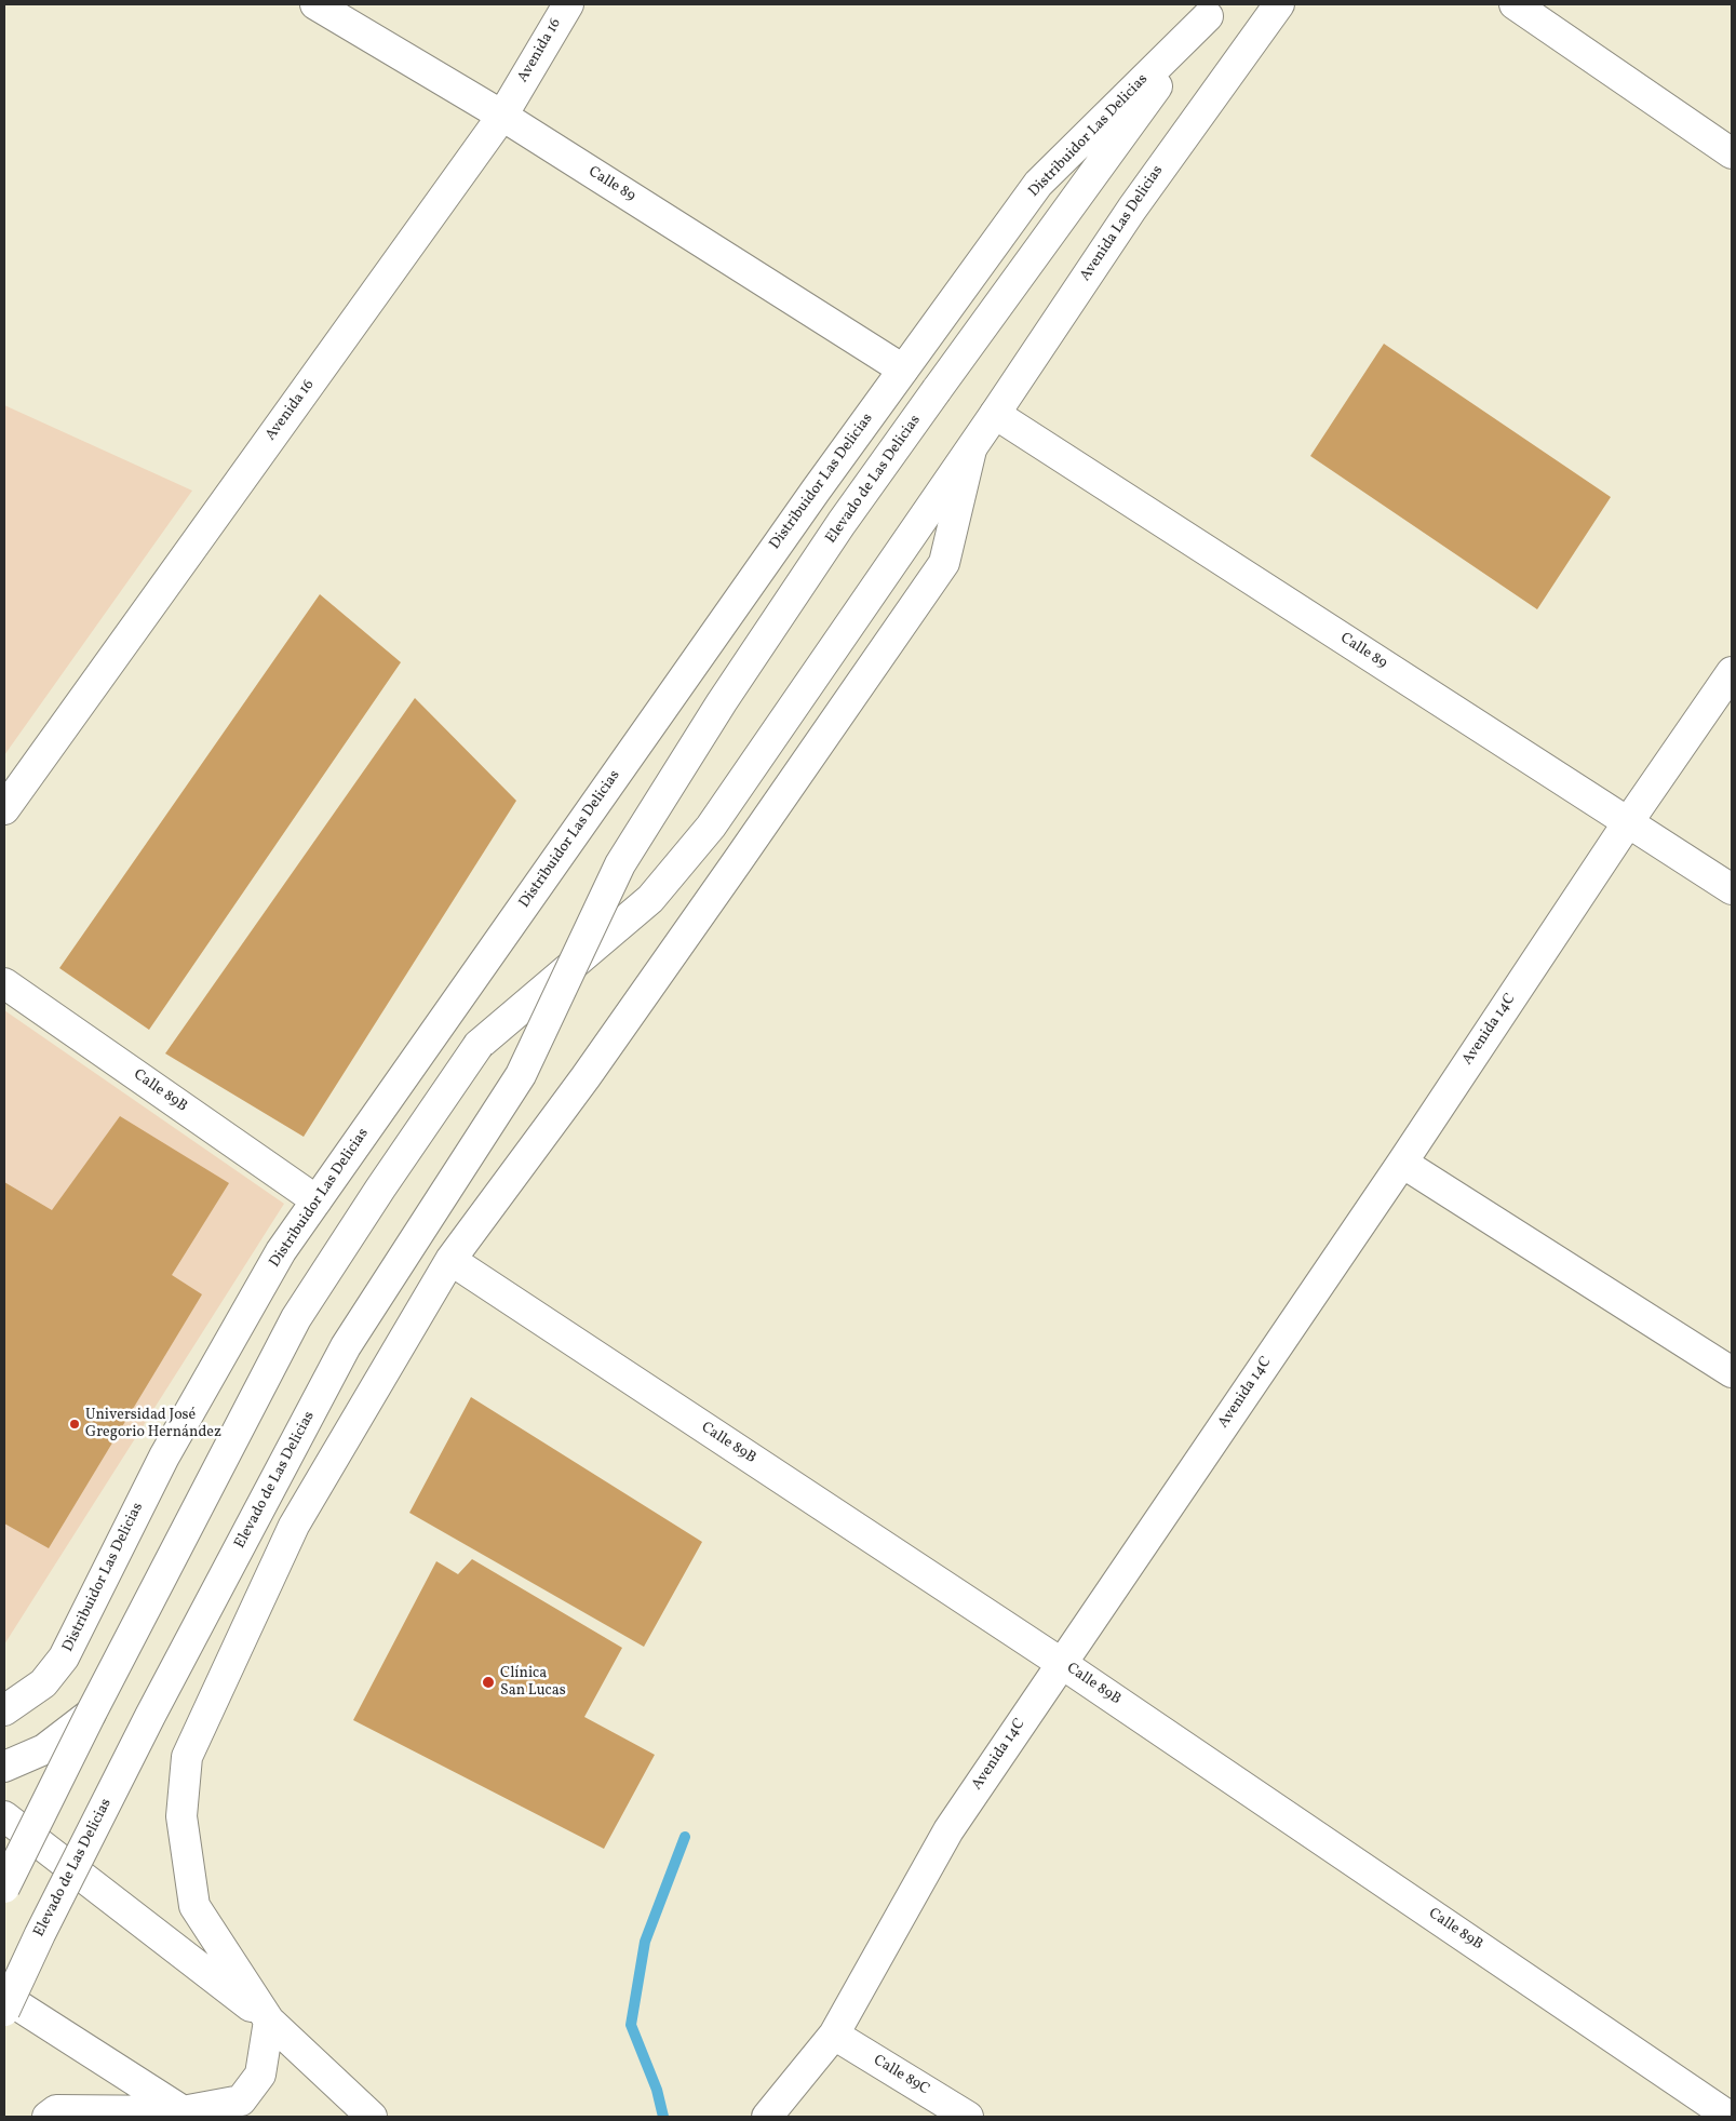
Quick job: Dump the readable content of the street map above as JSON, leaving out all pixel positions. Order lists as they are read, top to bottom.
{
  "streets": {
    "street": [
      "Avenida 16",
      "Distribuidor Las Delicias",
      "Calle 89",
      "Avenida Las Delicias",
      "Elevado de Las Delicias",
      "Avenida 14C",
      "Calle 89B",
      "Calle 89C"
    ]
  },
  "crossings": [
    ["Avenida 16", "Calle 89"],
    ["Distribuidor Las Delicias", "Calle 89"],
    ["Distribuidor Las Delicias", "Elevado de Las Delicias"],
    ["Distribuidor Las Delicias", "Calle 89B"],
    ["Calle 89", "Avenida Las Delicias"],
    ["Calle 89", "Avenida 14C"],
    ["Avenida 14C", "Calle 89B"],
    ["Avenida 14C", "Calle 89C"]
  ],
  "places": ["Universidad José Gregorio Hernández", "Clínica San Lucas"]
}
